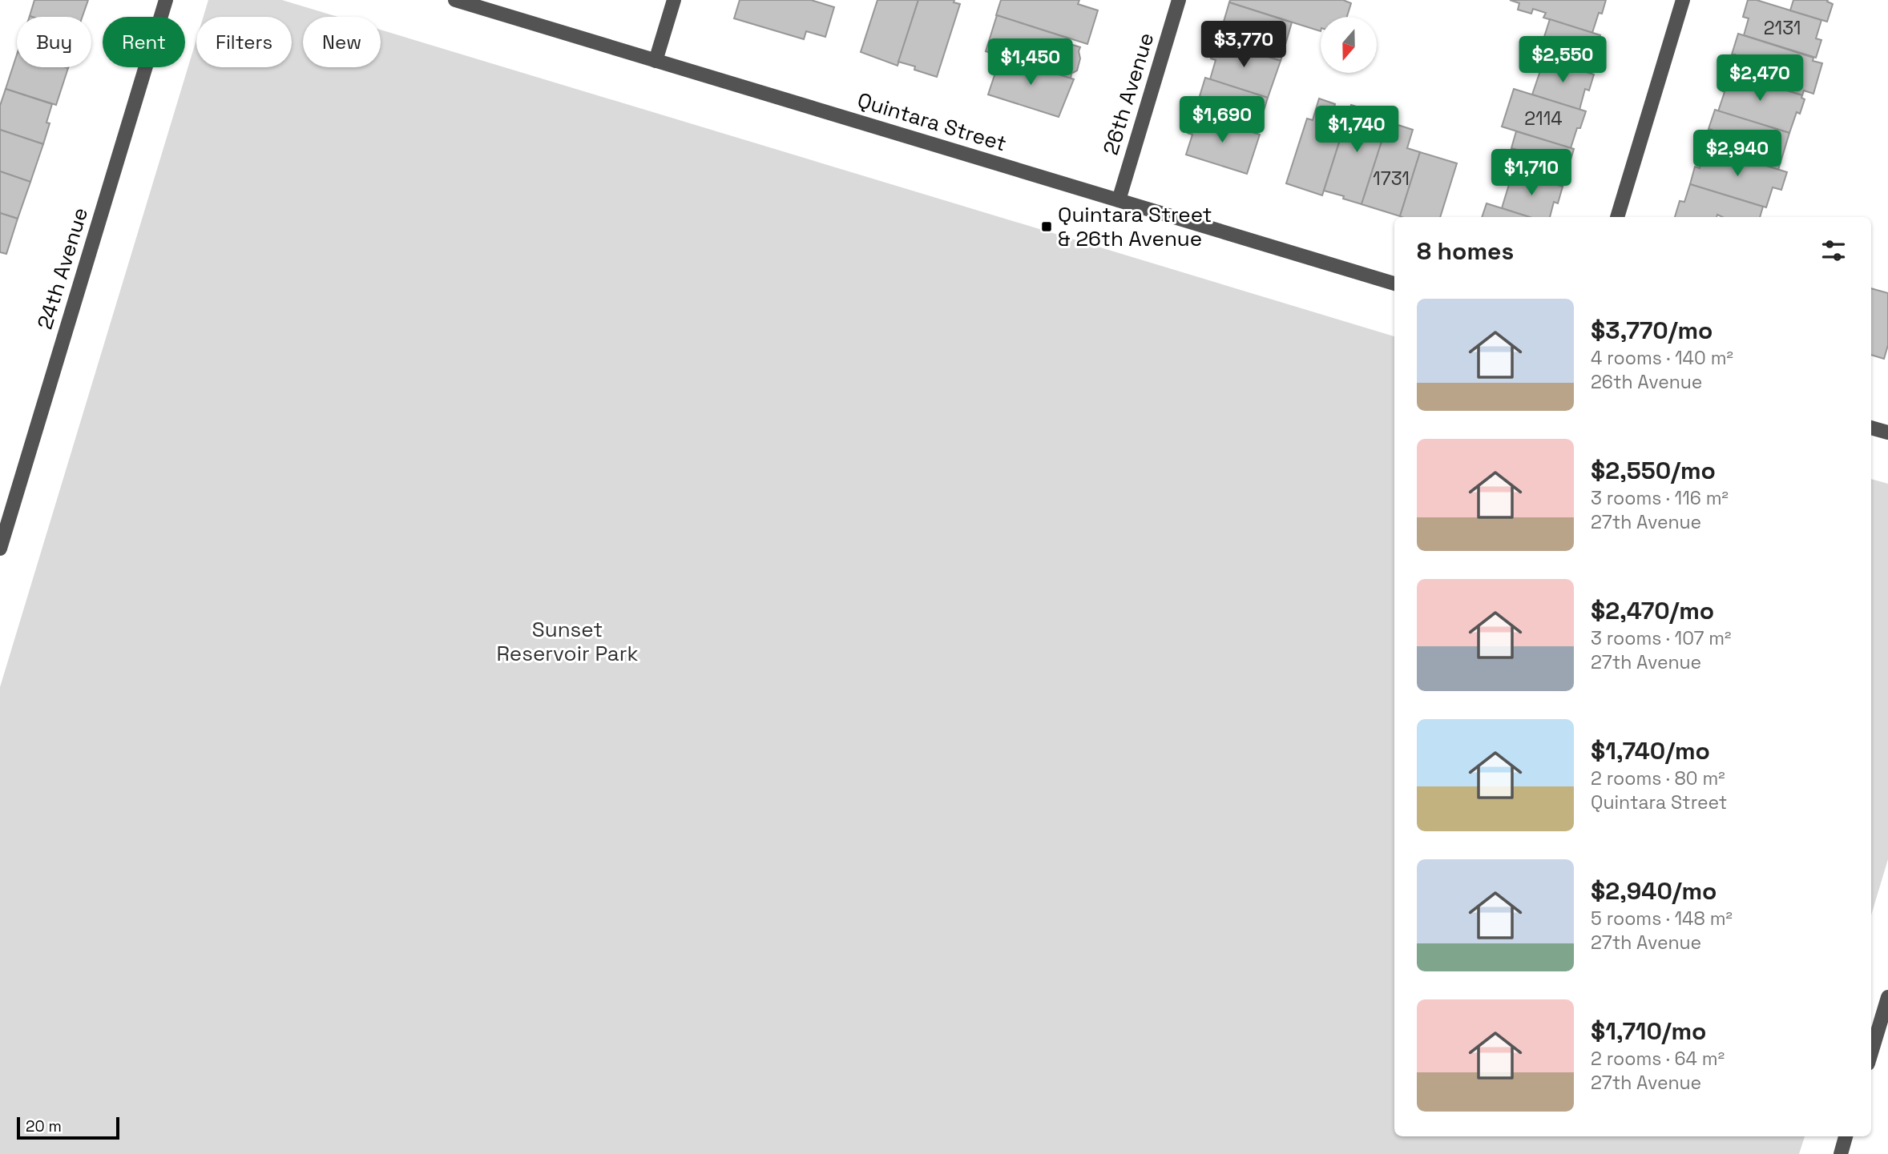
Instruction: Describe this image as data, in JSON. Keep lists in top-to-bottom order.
{
  "streets": {
    "street": ["26th Avenue", "Quintara Street", "24th Avenue"]
  },
  "crossings": [
    ["26th Avenue", "Quintara Street"]
  ],
  "parks": ["Sunset Reservoir Park"],
  "places": {
    "transit": ["Quintara Street & 26th Avenue"]
  },
  "house_numbers": ["2131", "2114", "1731"],
  "scale_bar": "20 m",
  "north": "bottom",
  "page": {
    "chip": [
      "Buy",
      "Rent",
      "Filters",
      "New"
    ],
    "price": [
      "$3,770",
      "$2,550",
      "$1,450",
      "$2,470",
      "$1,690",
      "$1,740",
      "$2,940",
      "$1,710"
    ],
    "heading": "8 homes",
    "list": [
      {
        "name": "$3,770/mo",
        "note": "4 rooms · 140 m² · 26th Avenue"
      },
      {
        "name": "$2,550/mo",
        "note": "3 rooms · 116 m² · 27th Avenue"
      },
      {
        "name": "$2,470/mo",
        "note": "3 rooms · 107 m² · 27th Avenue"
      },
      {
        "name": "$1,740/mo",
        "note": "2 rooms · 80 m² · Quintara Street"
      },
      {
        "name": "$2,940/mo",
        "note": "5 rooms · 148 m² · 27th Avenue"
      },
      {
        "name": "$1,710/mo",
        "note": "2 rooms · 64 m² · 27th Avenue"
      }
    ],
    "scale": "20 m"
  }
}
